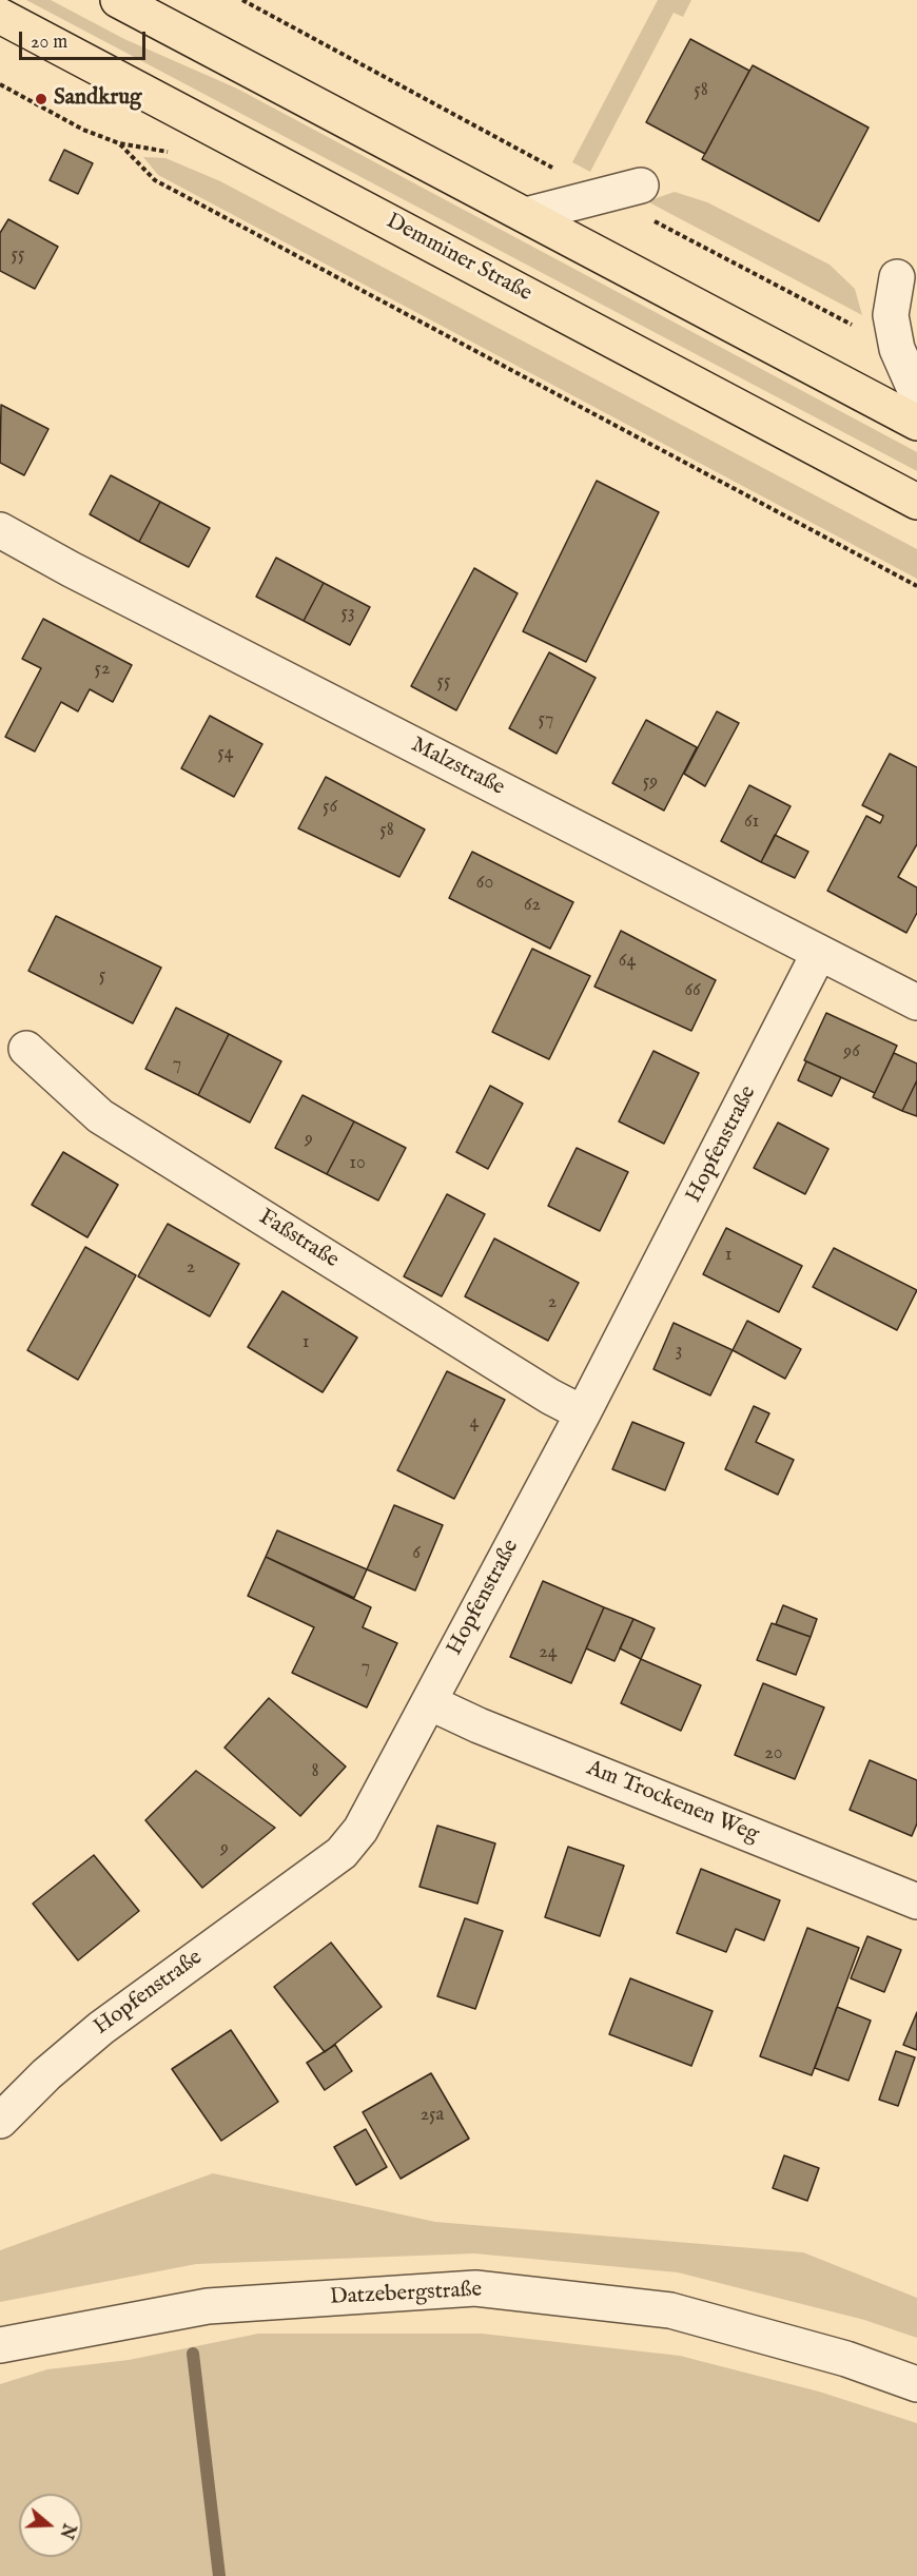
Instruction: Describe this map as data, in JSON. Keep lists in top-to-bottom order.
{
  "streets": {
    "main road": ["Demminer Straße"],
    "street": [
      "Malzstraße",
      "Hopfenstraße",
      "Faßstraße",
      "Am Trockenen Weg",
      "Datzebergstraße"
    ]
  },
  "crossings": [
    ["Malzstraße", "Hopfenstraße"],
    ["Hopfenstraße", "Faßstraße"],
    ["Hopfenstraße", "Am Trockenen Weg"]
  ],
  "places": ["Sandkrug"],
  "house_numbers": [
    "58",
    "55",
    "53",
    "52",
    "55",
    "57",
    "54",
    "59",
    "56",
    "61",
    "58",
    "60",
    "62",
    "64",
    "5",
    "66",
    "96",
    "7",
    "9",
    "10",
    "1",
    "2",
    "2",
    "1",
    "3",
    "4",
    "6",
    "24",
    "7",
    "20",
    "8",
    "9",
    "25a"
  ],
  "scale_bar": "20 m",
  "north": "right"
}
